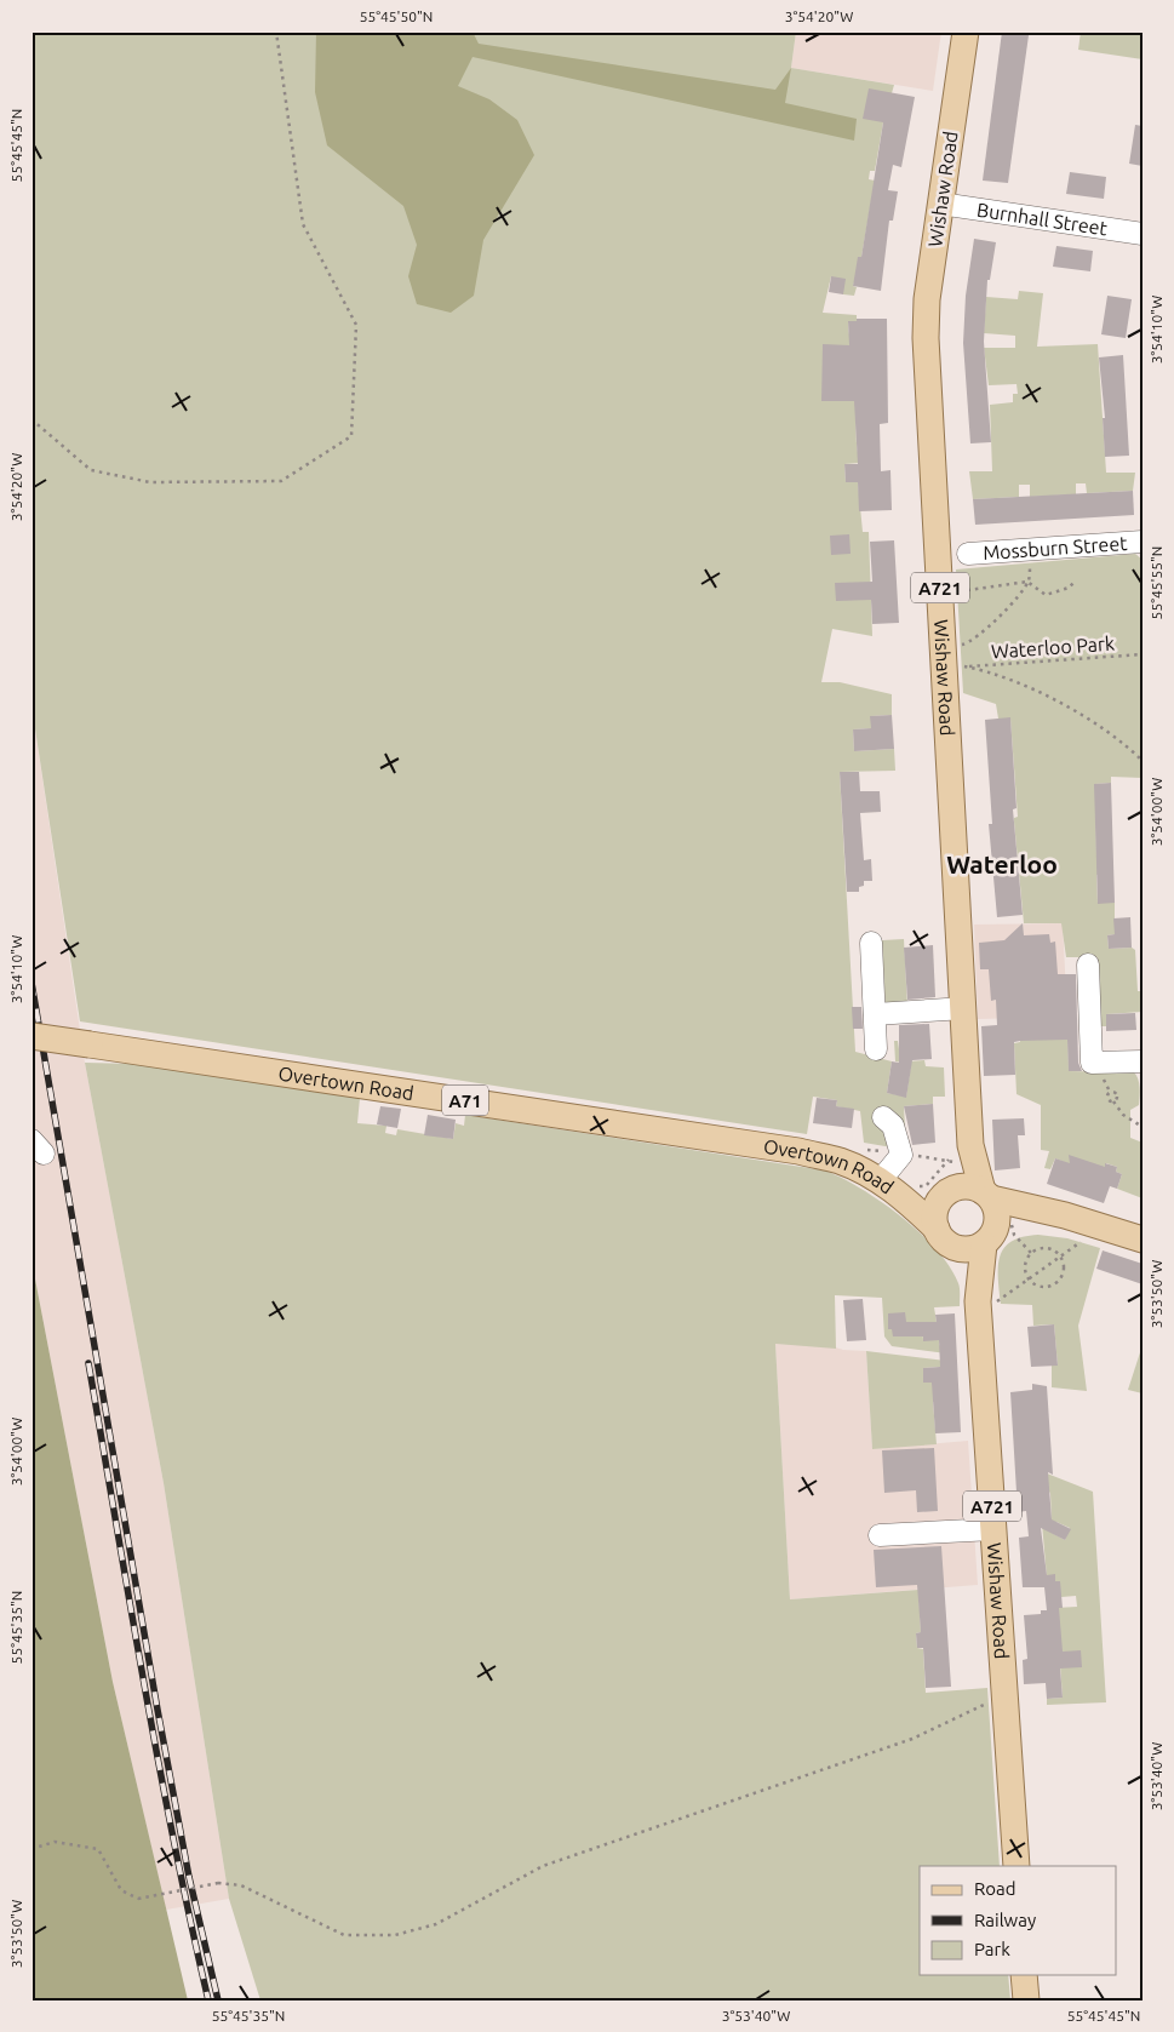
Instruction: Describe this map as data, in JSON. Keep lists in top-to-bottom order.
{
  "streets": {
    "main road": [
      "Wishaw Road",
      "A721",
      "Overtown Road",
      "A71"
    ],
    "street": ["Burnhall Street", "Mossburn Street"],
    "path": ["Waterloo Park"]
  },
  "crossings": [
    ["Wishaw Road", "Burnhall Street"],
    ["Wishaw Road", "Waterloo Park"],
    ["Wishaw Road", "Overtown Road"]
  ],
  "districts": ["Waterloo"],
  "legend": ["Road", "Railway", "Park"],
  "coordinates": [
    "55°45'50\"N",
    "3°54'20\"W",
    "55°45'45\"N",
    "3°54'10\"W",
    "55°45'55\"N",
    "3°54'00\"W",
    "3°53'50\"W",
    "55°45'35\"N",
    "3°53'40\"W"
  ]
}
